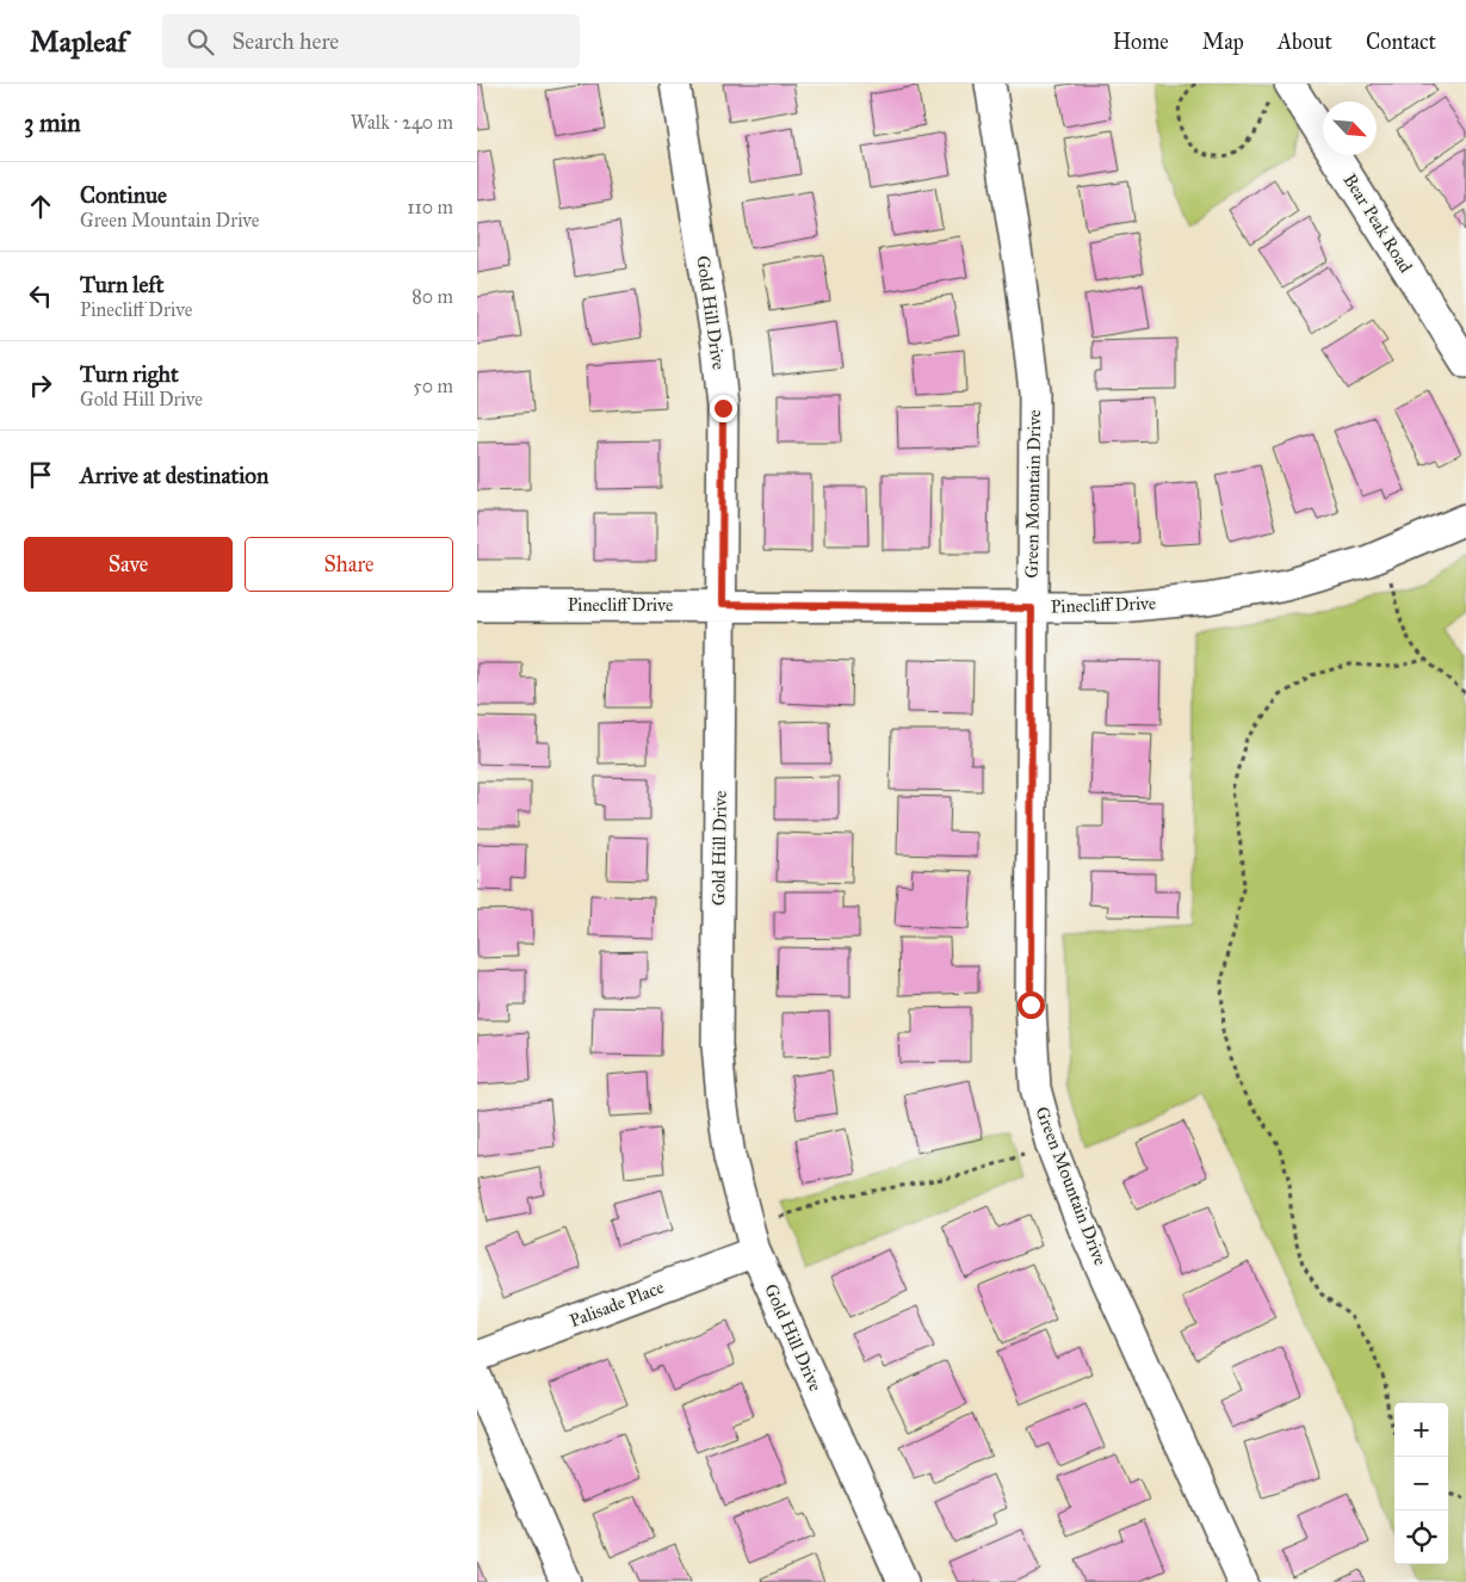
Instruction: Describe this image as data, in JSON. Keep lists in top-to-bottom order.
{
  "streets": {
    "street": [
      "Bear Peak Road",
      "Gold Hill Drive",
      "Green Mountain Drive",
      "Pinecliff Drive",
      "Palisade Place"
    ]
  },
  "crossings": [
    ["Gold Hill Drive", "Pinecliff Drive"],
    ["Gold Hill Drive", "Palisade Place"],
    ["Green Mountain Drive", "Pinecliff Drive"]
  ],
  "north": "bottom right",
  "page": {
    "header": "Mapleaf",
    "search": "Search here",
    "nav": [
      "Home",
      "Map",
      "About",
      "Contact"
    ],
    "heading": ["3 min", "Walk · 240 m"],
    "list": [
      ["Continue", "Green Mountain Drive", "110 m"],
      ["Turn left", "Pinecliff Drive", "80 m"],
      ["Turn right", "Gold Hill Drive", "50 m"],
      "Arrive at destination"
    ],
    "buttons": ["Save", "Share"],
    "map_buttons": ["+", "−"]
  }
}
